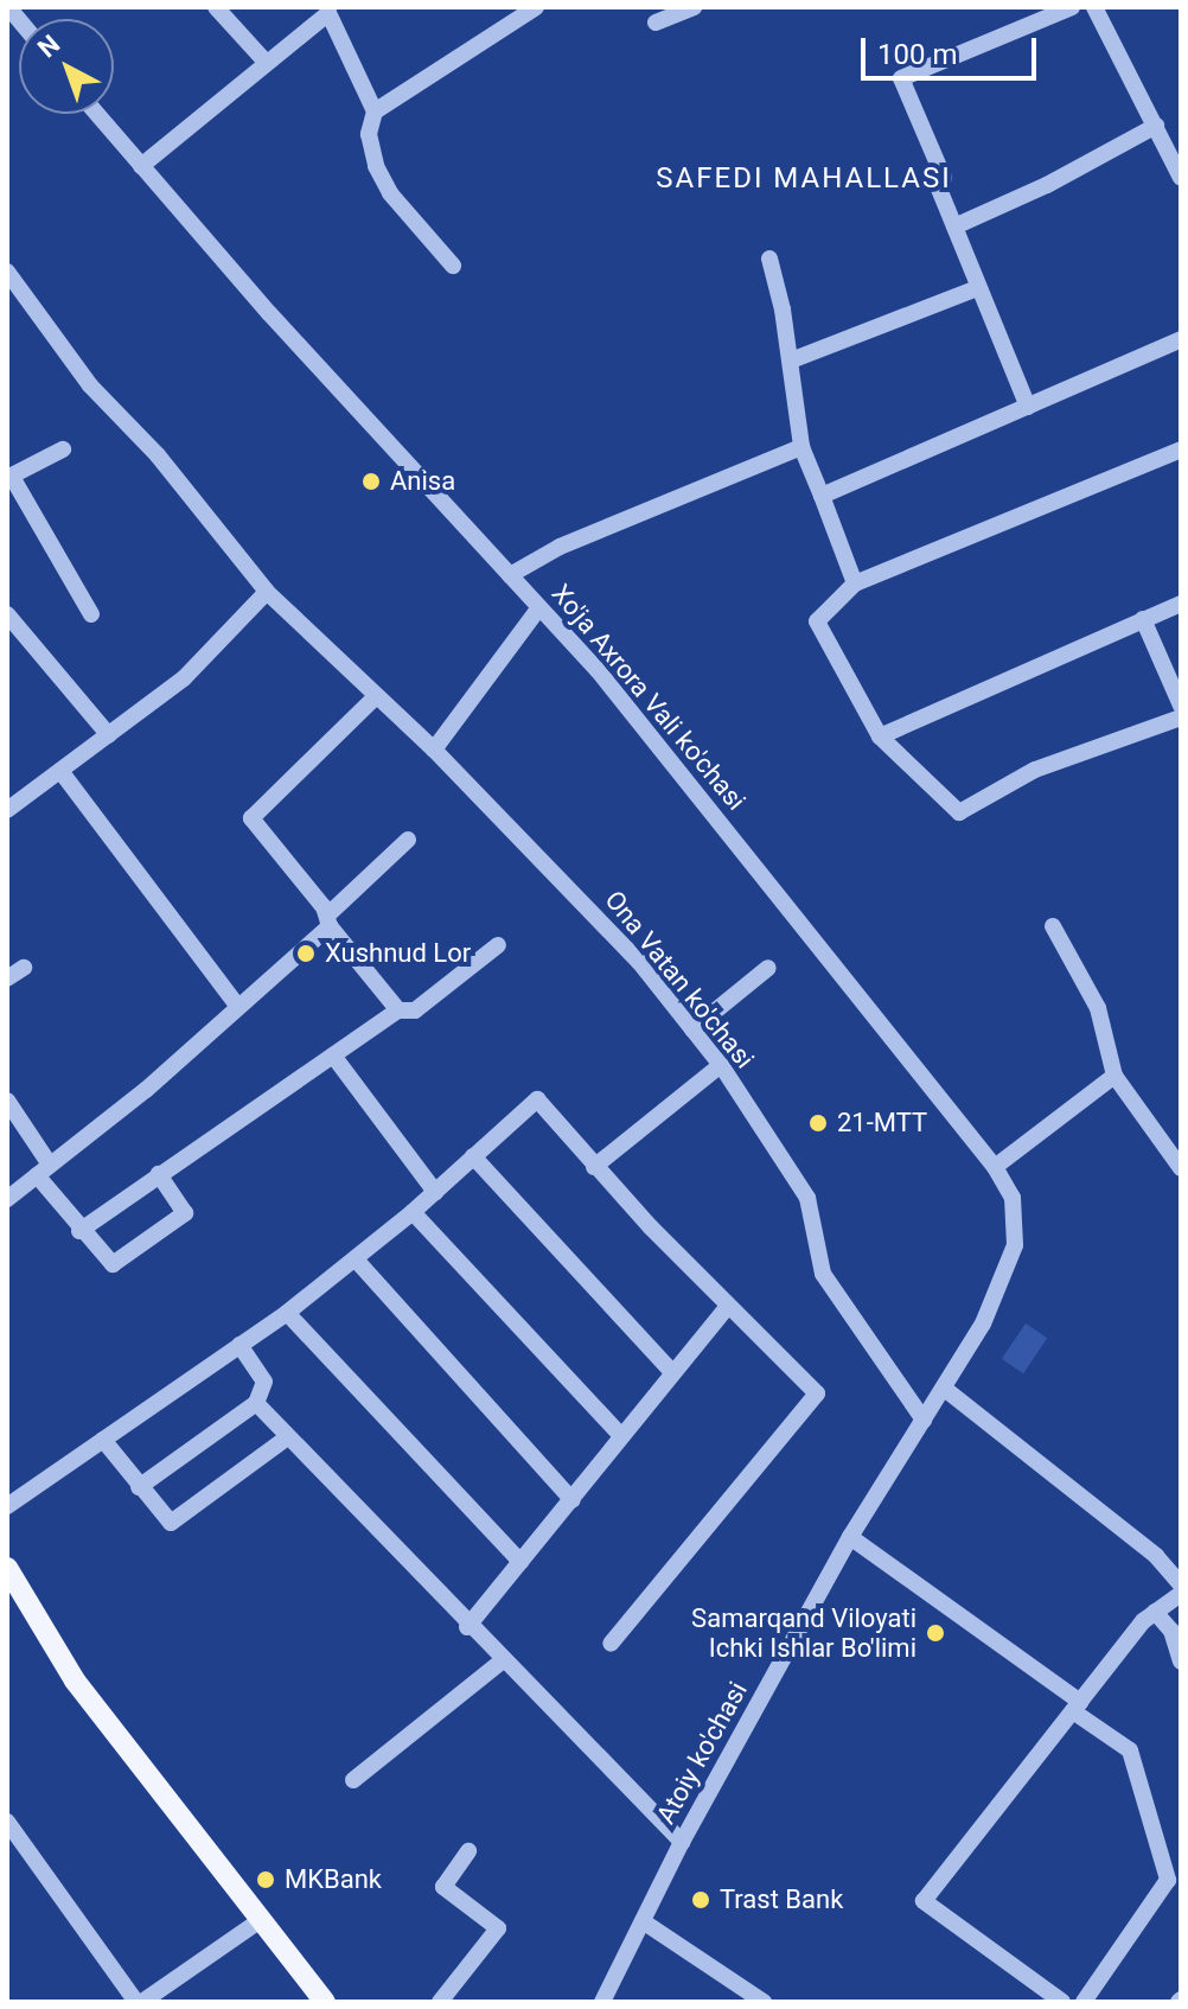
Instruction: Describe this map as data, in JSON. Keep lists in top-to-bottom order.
{
  "streets": {
    "street": ["Xo'ja Axrora Vali ko'chasi", "Ona Vatan ko'chasi", "Atoiy ko'chasi"]
  },
  "crossings": [
    ["Xo'ja Axrora Vali ko'chasi", "Atoiy ko'chasi"],
    ["Ona Vatan ko'chasi", "Atoiy ko'chasi"]
  ],
  "districts": ["SAFEDI MAHALLASI"],
  "places": [
    "Anisa",
    "Xushnud Lor",
    "21-MTT",
    "Samarqand Viloyati Ichki Ishlar Bo'limi",
    "MKBank",
    "Trast Bank"
  ],
  "scale_bar": "100 m",
  "north": "top left"
}
